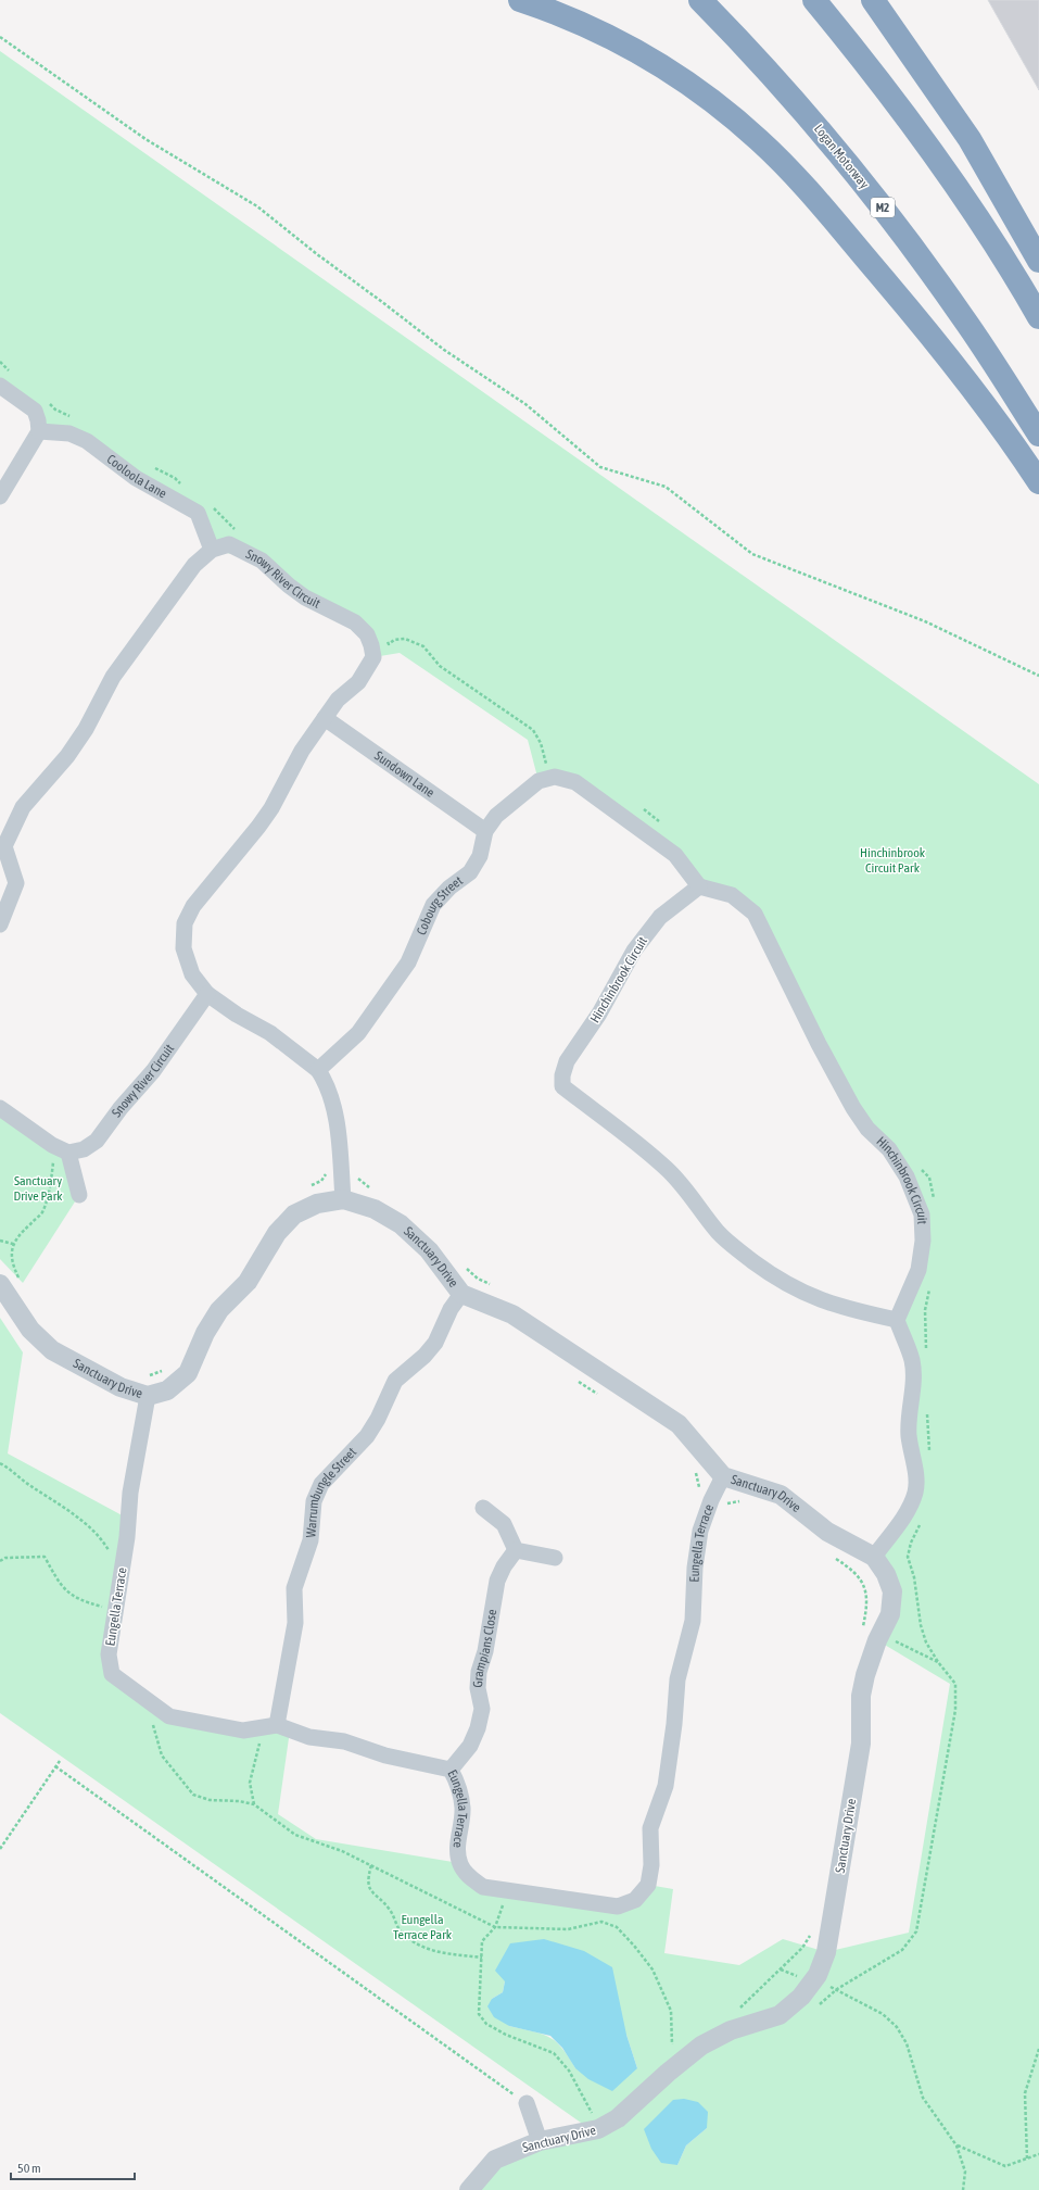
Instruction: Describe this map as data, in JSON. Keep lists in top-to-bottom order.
{
  "streets": {
    "highway": ["Logan Motorway", "M2"],
    "street": [
      "Cooloola Lane",
      "Snowy River Circuit",
      "Sundown Lane",
      "Cobourg Street",
      "Hinchinbrook Circuit",
      "Sanctuary Drive",
      "Warrumbungle Street",
      "Eungella Terrace",
      "Grampians Close"
    ]
  },
  "crossings": [
    ["Cooloola Lane", "Snowy River Circuit"],
    ["Snowy River Circuit", "Sundown Lane"],
    ["Snowy River Circuit", "Cobourg Street"],
    ["Sundown Lane", "Cobourg Street"],
    ["Cobourg Street", "Hinchinbrook Circuit"],
    ["Sanctuary Drive", "Warrumbungle Street"],
    ["Sanctuary Drive", "Eungella Terrace"],
    ["Warrumbungle Street", "Eungella Terrace"],
    ["Eungella Terrace", "Grampians Close"]
  ],
  "parks": ["Hinchinbrook Circuit Park", "Sanctuary Drive Park", "Eungella Terrace Park"],
  "scale_bar": "50 m"
}
